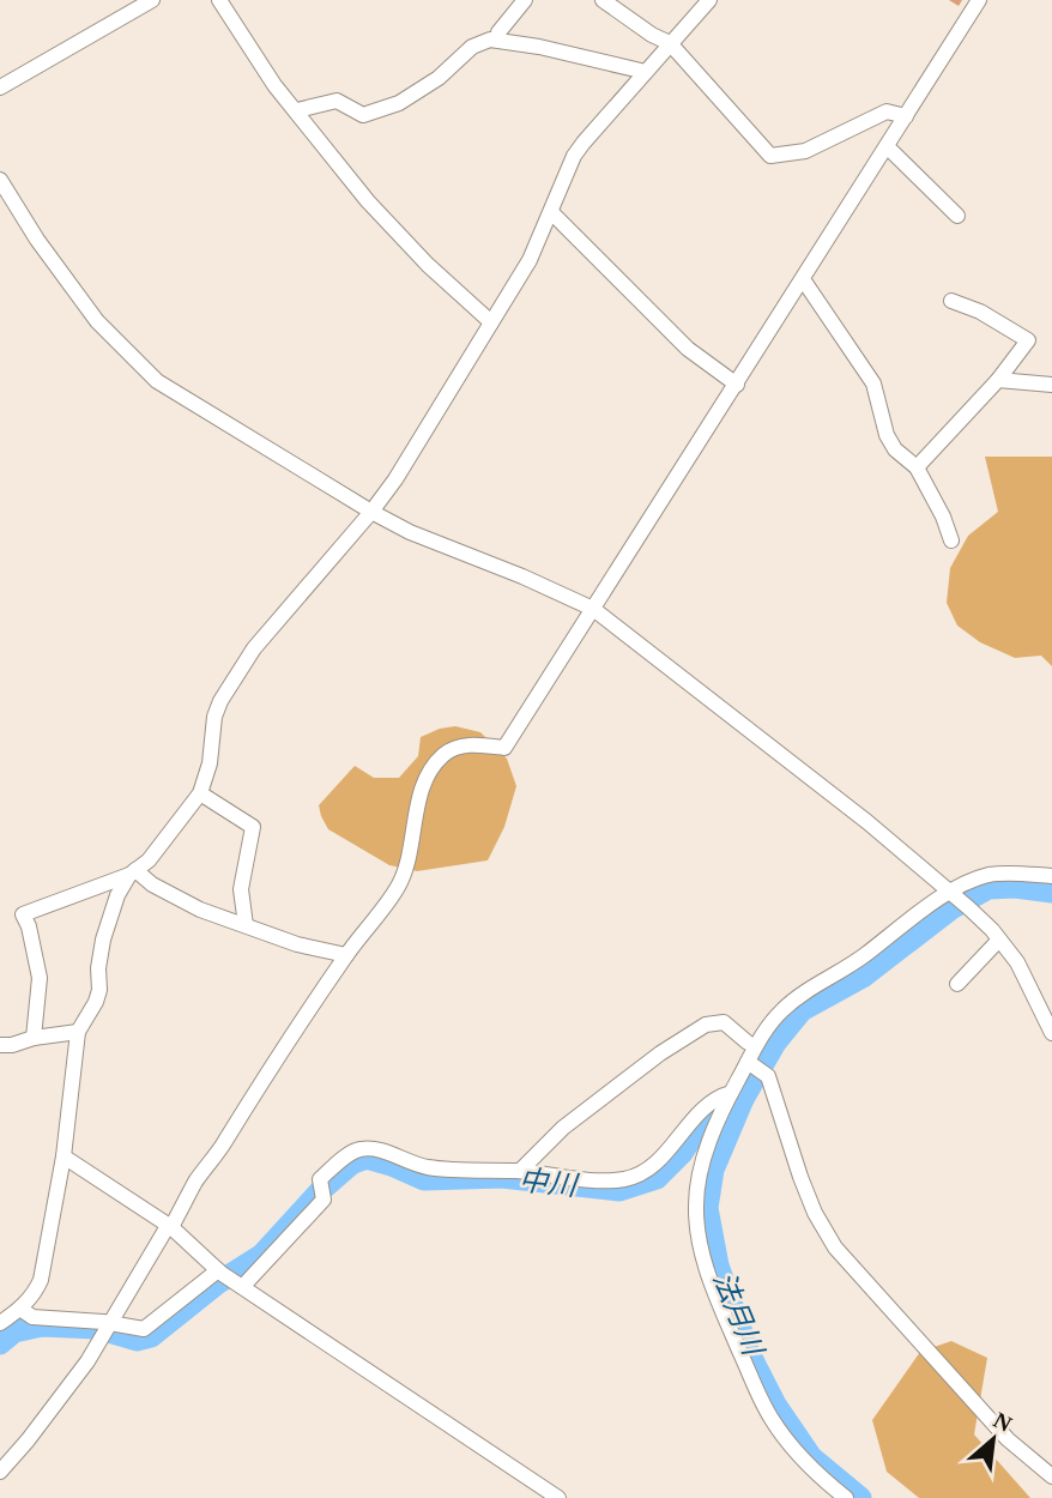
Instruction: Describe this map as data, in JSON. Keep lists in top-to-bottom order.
{
  "water": ["中川", "法月川"],
  "north": "top right"
}
